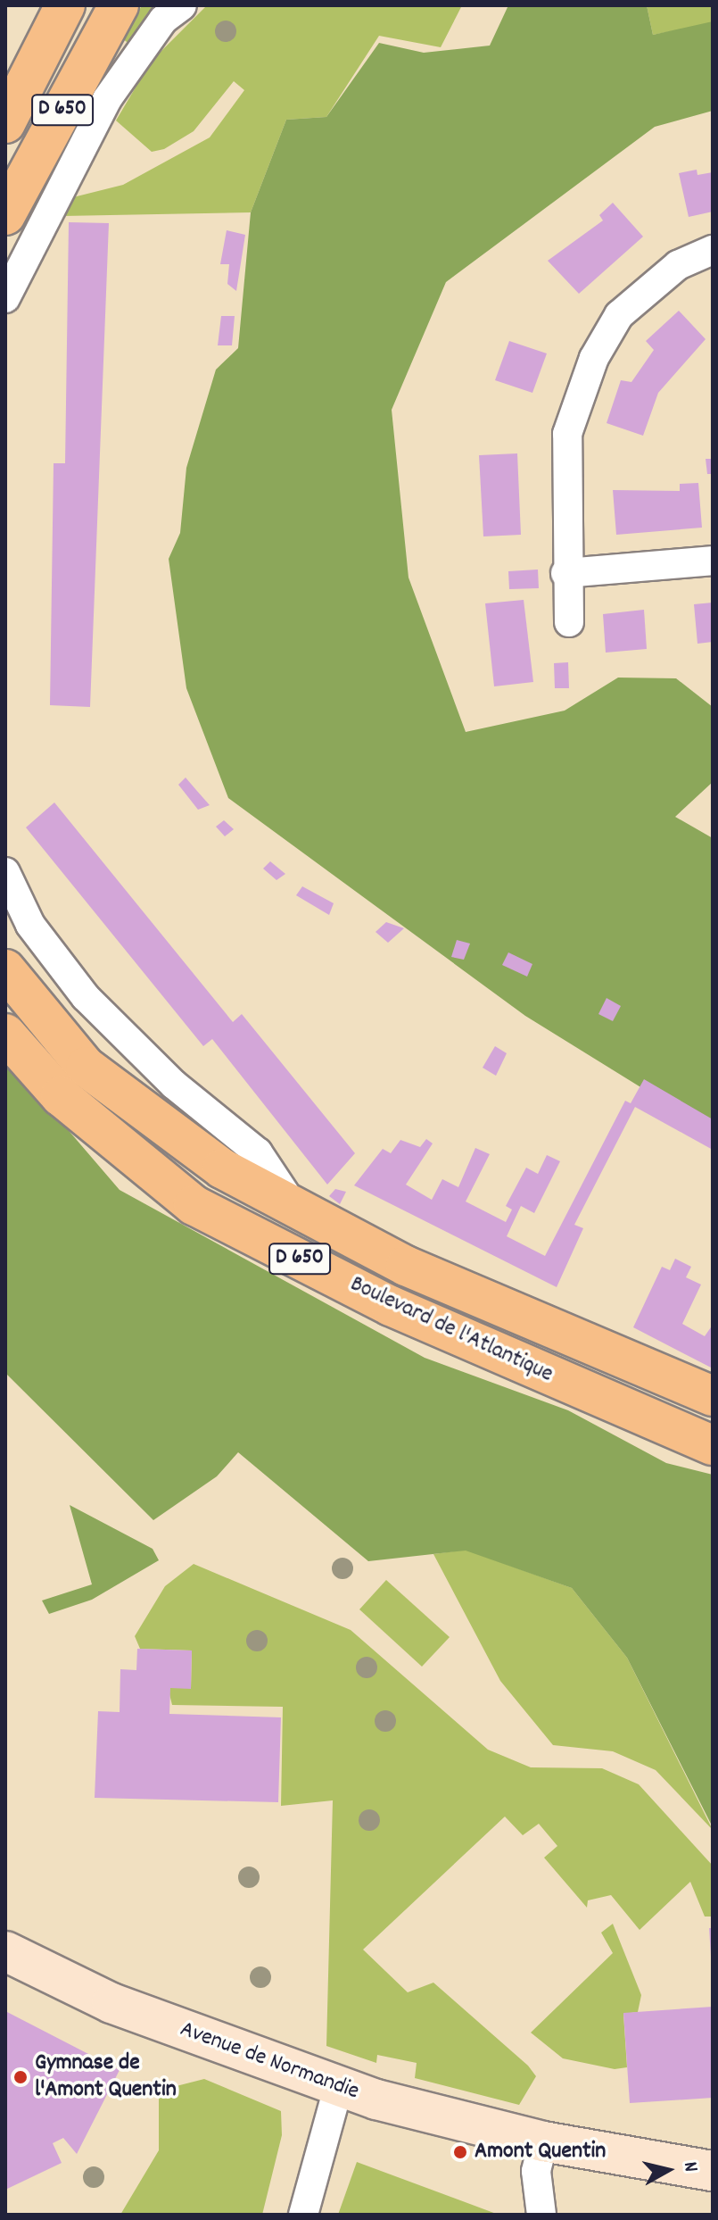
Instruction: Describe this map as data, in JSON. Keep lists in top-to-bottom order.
{
  "streets": {
    "main road": ["D 650", "Boulevard de l'Atlantique", "Avenue de Normandie"]
  },
  "places": ["Gymnase de l'Amont Quentin", "Amont Quentin"],
  "north": "right"
}
